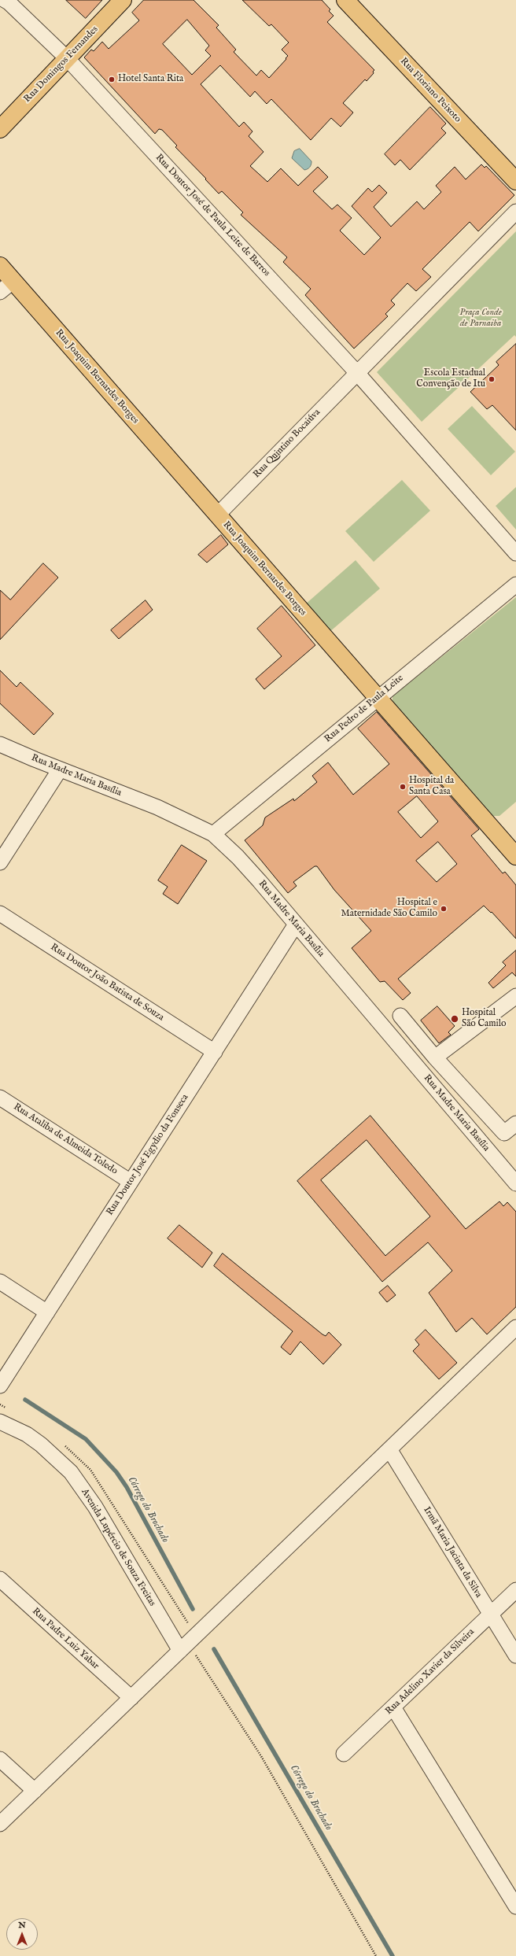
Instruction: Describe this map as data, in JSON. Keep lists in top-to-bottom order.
{
  "streets": {
    "main road": ["Rua Domingos Fernandes", "Rua Floriano Peixoto", "Rua Joaquim Bernardes Borges"],
    "street": [
      "Rua Doutor José de Paula Leite de Barros",
      "Rua Quintino Bocaiúva",
      "Rua Pedro de Paula Leite",
      "Rua Madre Maria Basília",
      "Rua Doutor João Batista de Souza",
      "Rua Ataliba de Almeida Toledo",
      "Rua Doutor José Egydio da Fonseca",
      "Avenida Lupércio de Souza Freitas",
      "Irmã Maria Jacinta da Silva",
      "Rua Padre Luiz Yabar",
      "Rua Adelino Xavier da Silveira"
    ]
  },
  "crossings": [
    ["Rua Domingos Fernandes", "Rua Doutor José de Paula Leite de Barros"],
    ["Rua Doutor José de Paula Leite de Barros", "Rua Quintino Bocaiúva"],
    ["Rua Joaquim Bernardes Borges", "Rua Quintino Bocaiúva"],
    ["Rua Joaquim Bernardes Borges", "Rua Pedro de Paula Leite"],
    ["Rua Pedro de Paula Leite", "Rua Madre Maria Basília"],
    ["Rua Madre Maria Basília", "Rua Doutor José Egydio da Fonseca"],
    ["Rua Doutor João Batista de Souza", "Rua Doutor José Egydio da Fonseca"],
    ["Rua Ataliba de Almeida Toledo", "Rua Doutor José Egydio da Fonseca"],
    ["Irmã Maria Jacinta da Silva", "Rua Adelino Xavier da Silveira"]
  ],
  "water": ["Córrego do Brochado"],
  "parks": ["Praça Conde de Parnaiba"],
  "places": [
    "Hotel Santa Rita",
    "Escola Estadual Convenção de Itu",
    "Hospital da Santa Casa",
    "Hospital e Maternidade São Camilo",
    "Hospital São Camilo"
  ],
  "north": "top"
}
